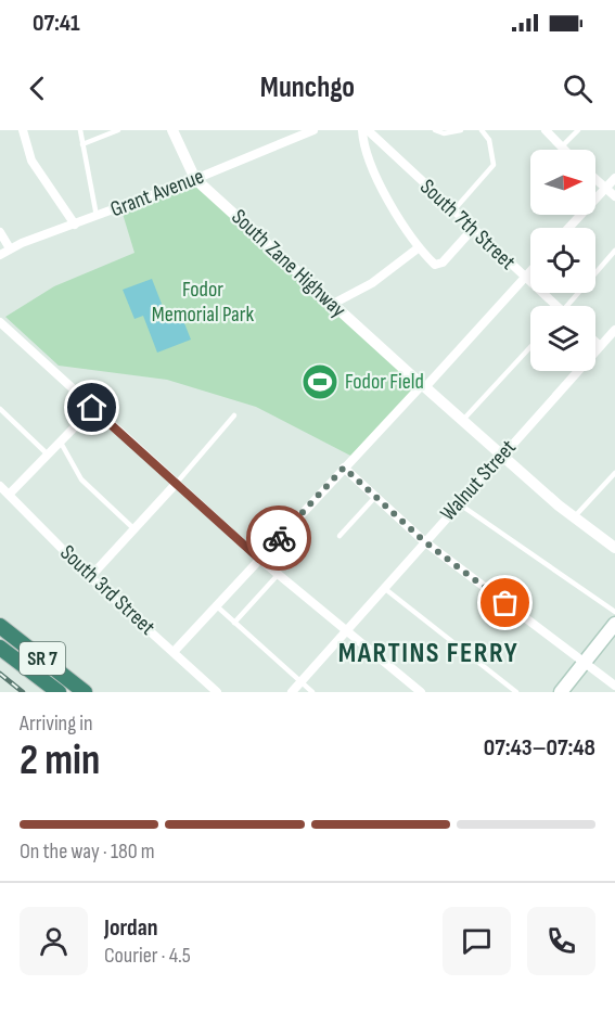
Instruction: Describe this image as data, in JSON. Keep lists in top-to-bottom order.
{
  "streets": {
    "highway": ["SR 7"],
    "street": [
      "Grant Avenue",
      "South 7th Street",
      "South Zane Highway",
      "Walnut Street",
      "South 3rd Street"
    ]
  },
  "crossings": [
    ["Grant Avenue", "South Zane Highway"],
    ["South Zane Highway", "Walnut Street"]
  ],
  "districts": ["MARTINS FERRY"],
  "parks": ["Fodor Memorial Park"],
  "places": {
    "sports": ["Fodor Field"]
  },
  "north": "right",
  "page": {
    "status": "07:41",
    "header": "Munchgo",
    "heading": ["2 min", "Arriving in", "07:43–07:48"],
    "panel": ["Jordan", "Courier · 4.5"],
    "bar": "On the way · 180 m"
  }
}
